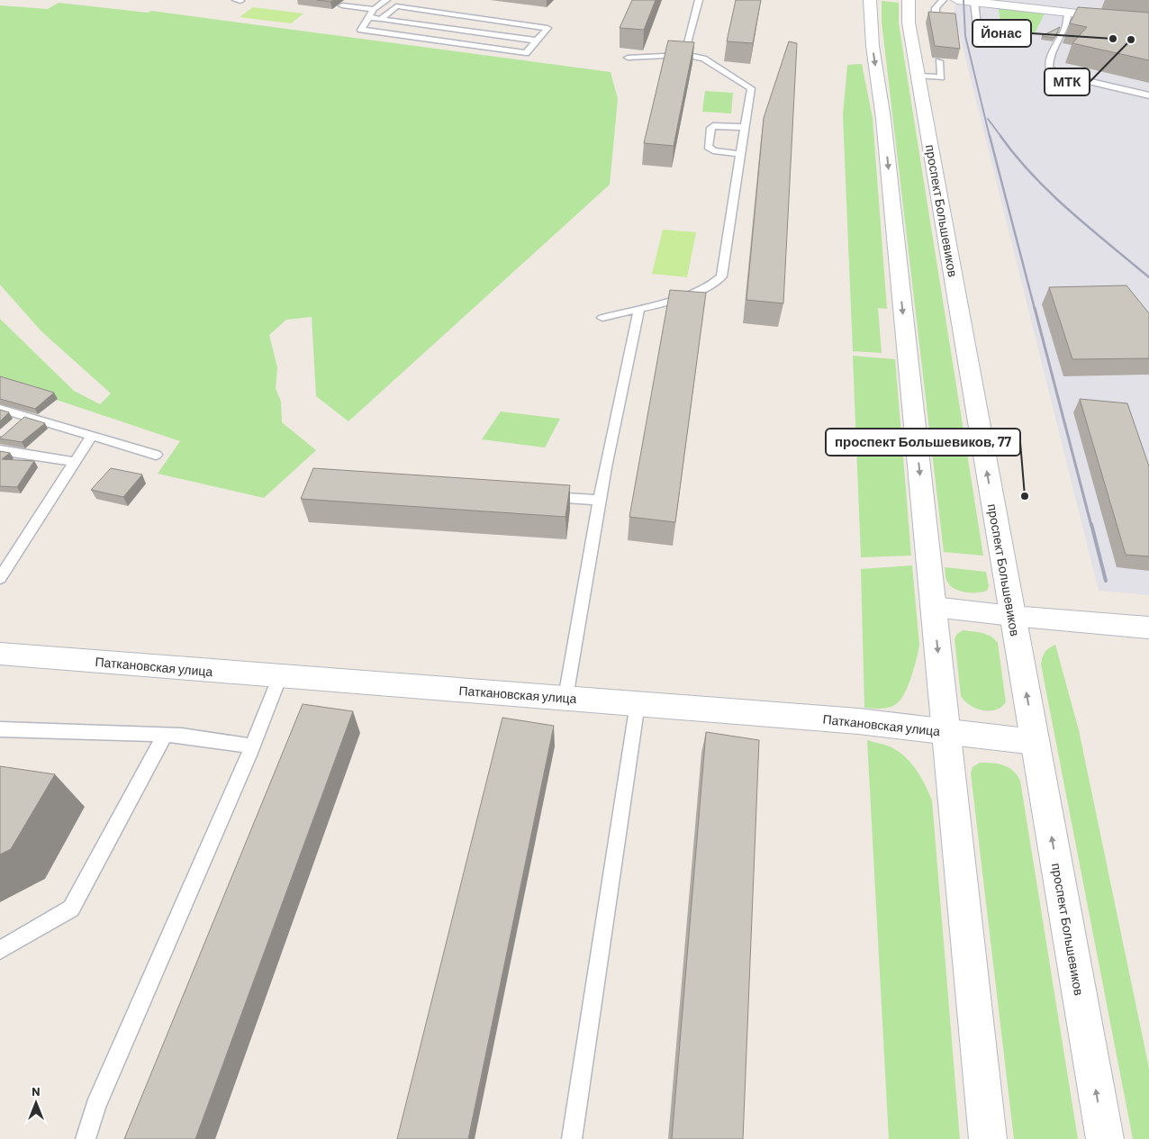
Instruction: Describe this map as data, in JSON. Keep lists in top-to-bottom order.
{
  "streets": {
    "main road": ["проспект Большевиков", "Паткановская улица"]
  },
  "crossings": [
    ["проспект Большевиков", "Паткановская улица"]
  ],
  "places": ["Йонас", "МТК", "проспект Большевиков, 77"],
  "north": "top"
}
